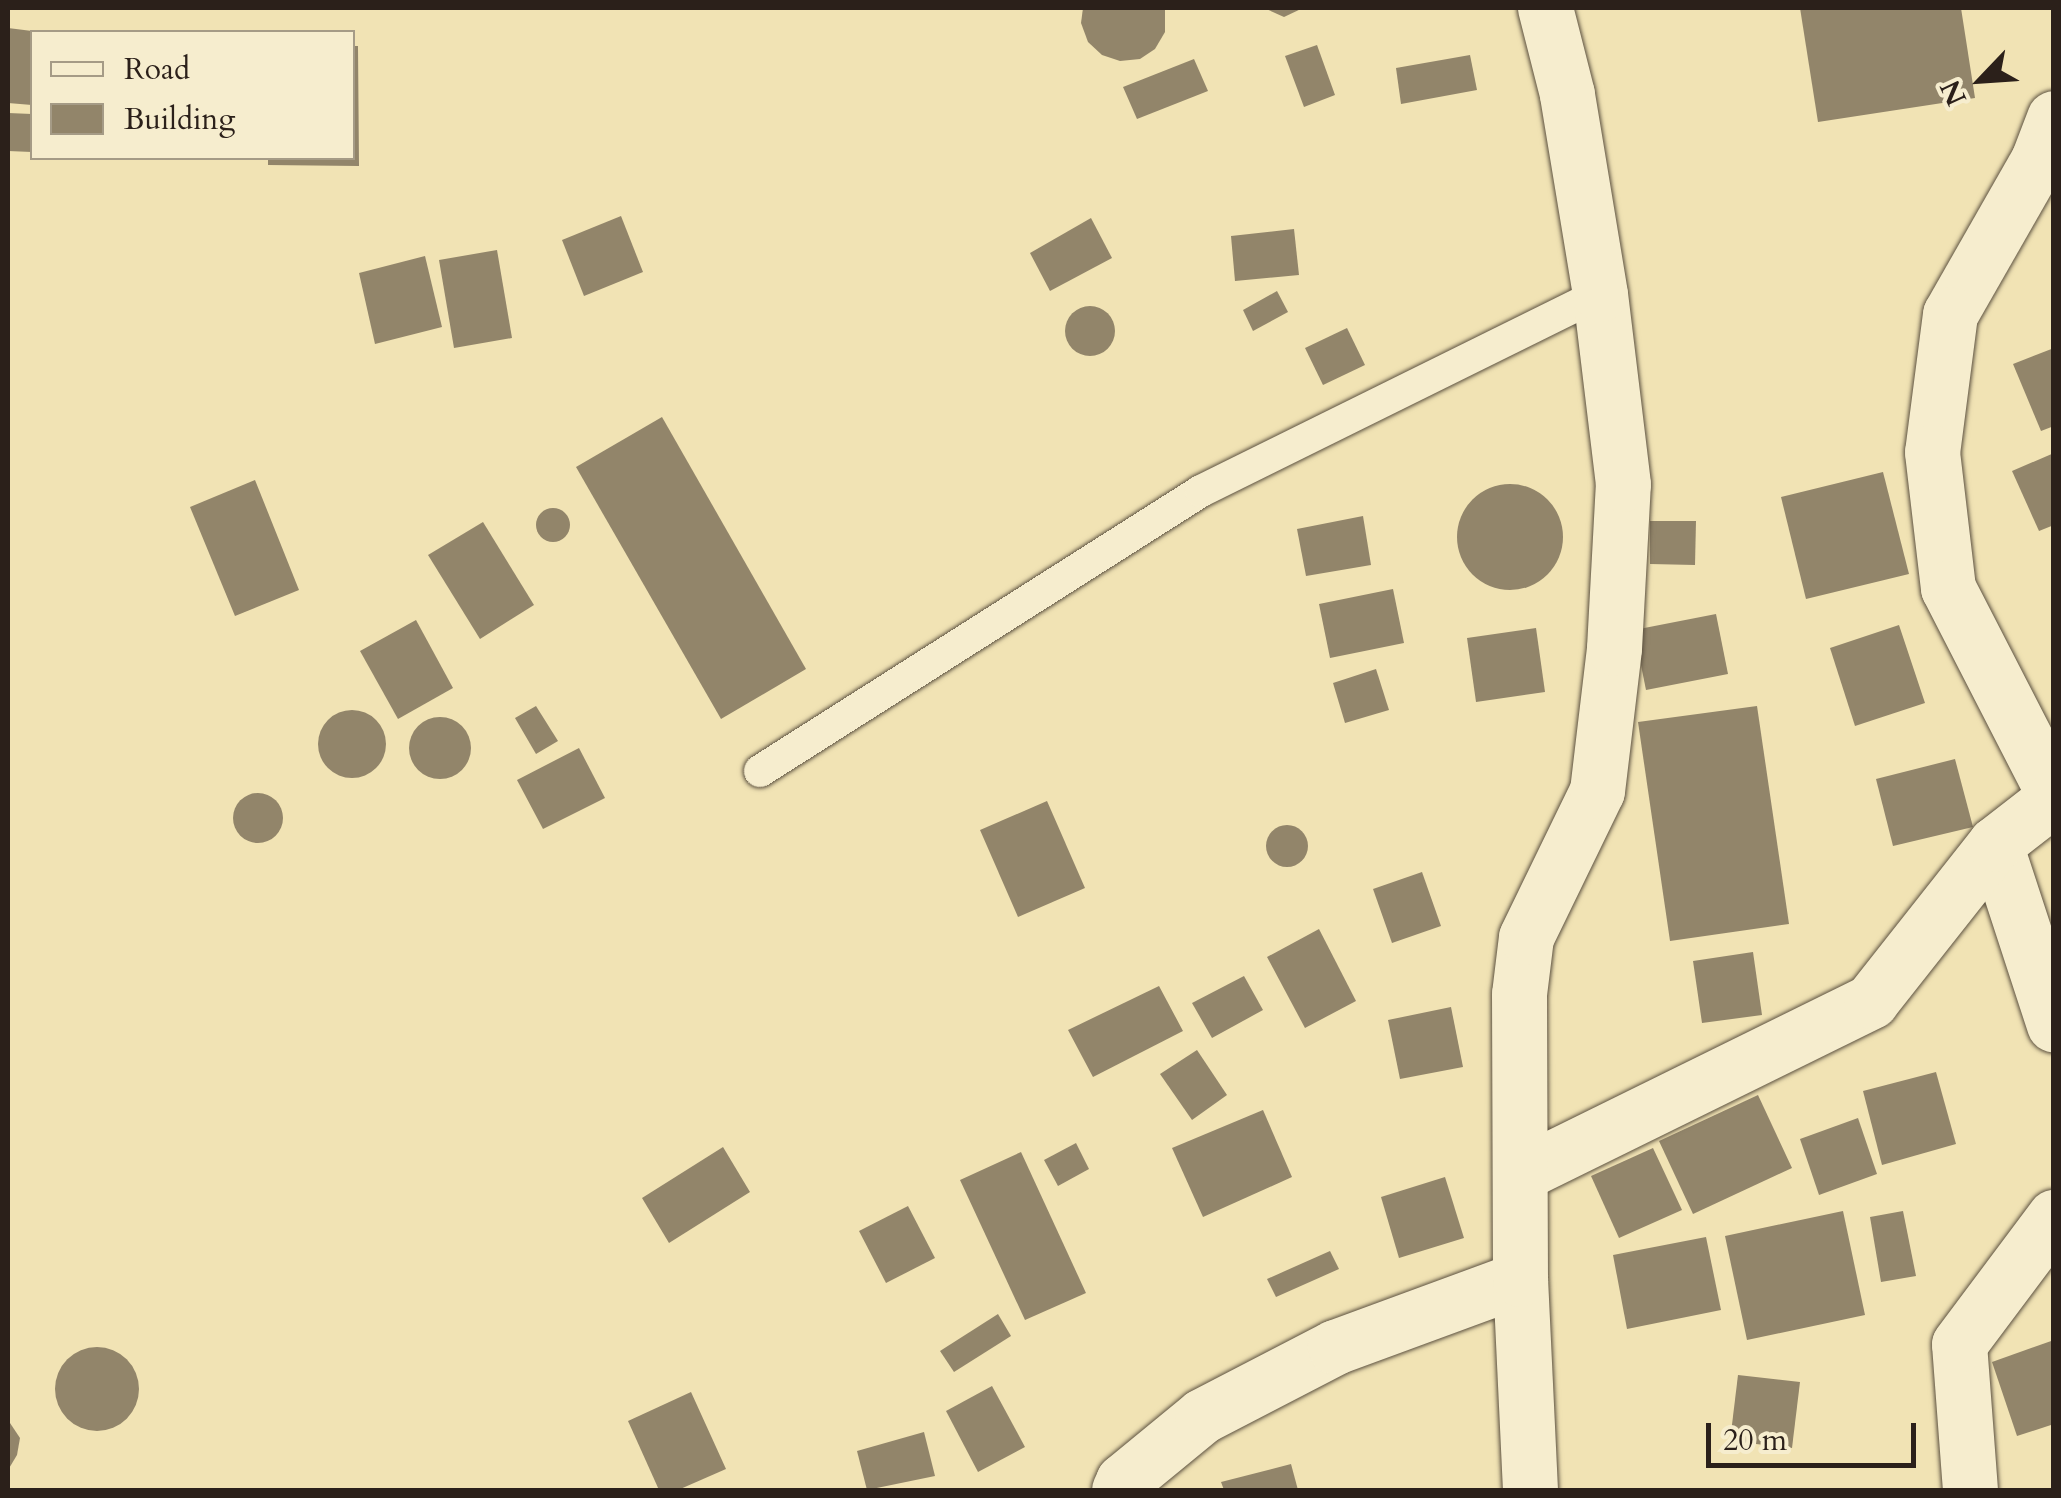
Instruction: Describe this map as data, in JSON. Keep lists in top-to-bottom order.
{
  "legend": ["Road", "Building"],
  "scale_bar": "20 m",
  "north": "bottom left"
}
